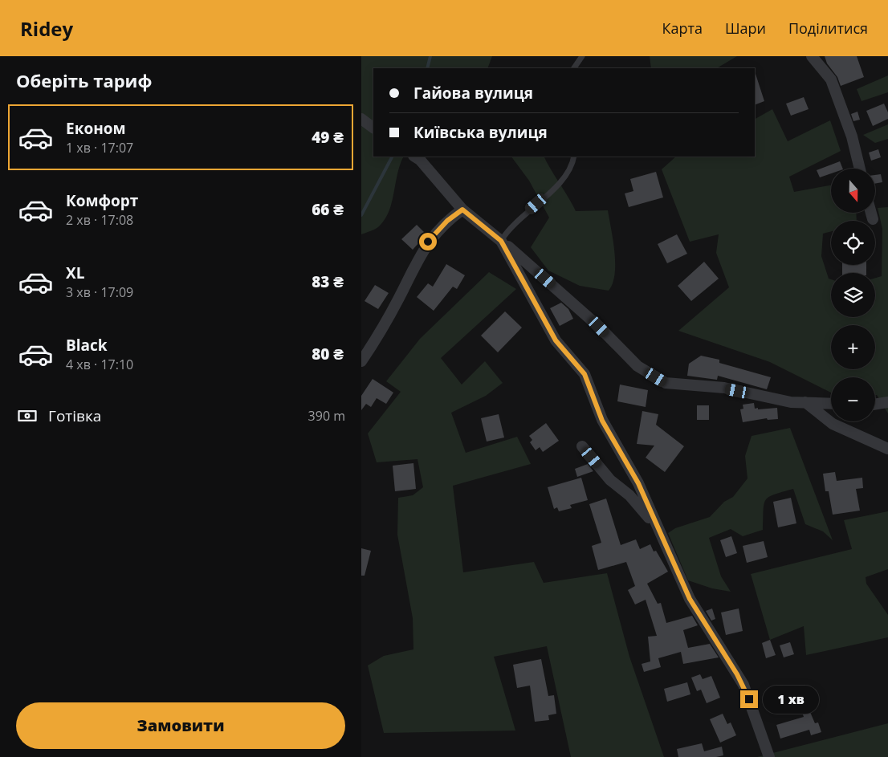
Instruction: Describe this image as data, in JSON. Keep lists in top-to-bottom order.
{
  "north": "bottom",
  "page": {
    "header": "Ridey",
    "nav": ["Карта", "Шари", "Поділитися"],
    "heading": "Оберіть тариф",
    "banner": ["Гайова вулиця", "Київська вулиця"],
    "list": [
      {
        "name": "Економ",
        "note": "1 хв · 17:07",
        "value": "49 ₴"
      },
      {
        "name": "Комфорт",
        "note": "2 хв · 17:08",
        "value": "66 ₴"
      },
      {
        "name": "XL",
        "note": "3 хв · 17:09",
        "value": "83 ₴"
      },
      {
        "name": "Black",
        "note": "4 хв · 17:10",
        "value": "80 ₴"
      }
    ],
    "map_buttons": ["+", "−"],
    "pay": ["Готівка", "390 m"],
    "bubble": "1 хв",
    "buttons": "Замовити"
  }
}
